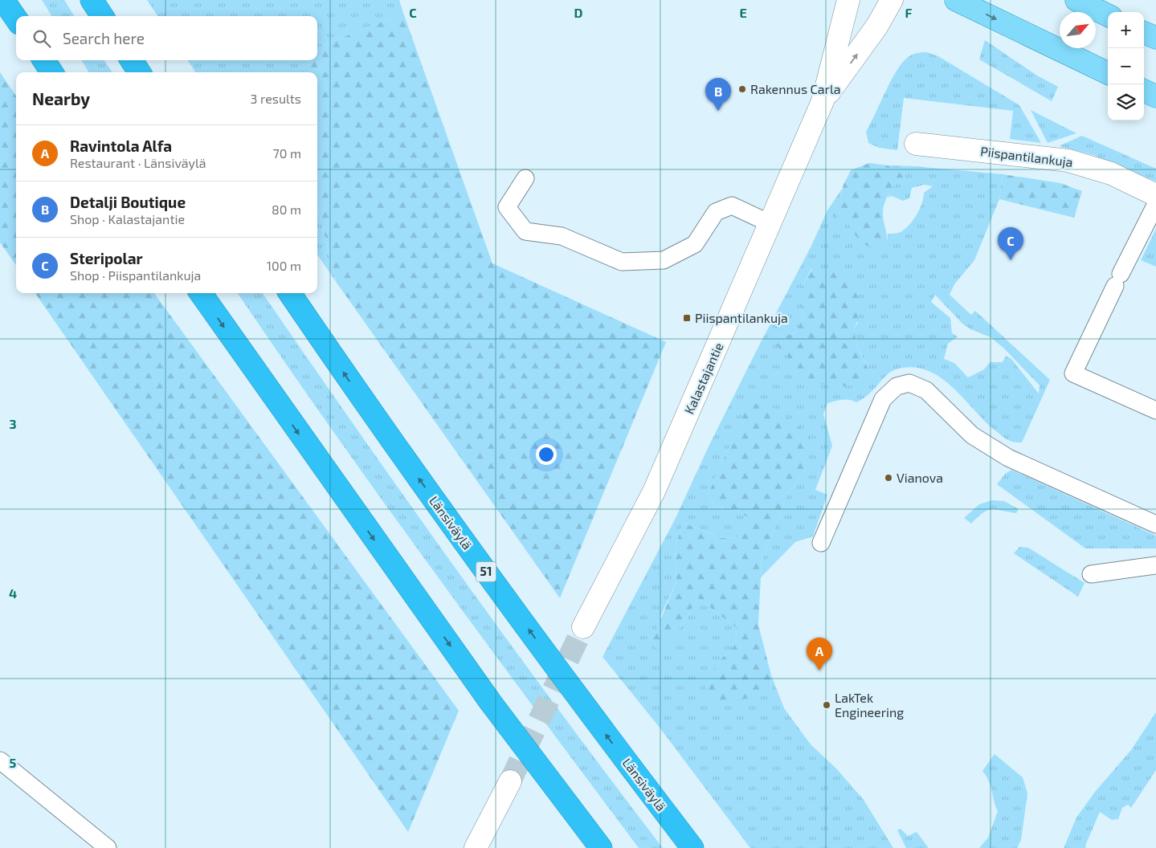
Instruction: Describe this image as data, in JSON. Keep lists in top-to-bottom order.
{
  "streets": {
    "highway": ["Länsiväylä", "51"],
    "main road": ["Piispantilankuja", "Kalastajantie"]
  },
  "places": {
    "other": ["Rakennus Carla", "Vianova", "LakTek Engineering"],
    "transit": ["Piispantilankuja"]
  },
  "north": "top right",
  "page": {
    "map_buttons": ["+", "−"],
    "search": "Search here",
    "heading": ["Nearby", "3 results"],
    "pins": ["B", "C", "A"],
    "list": [
      {
        "mark": "A",
        "name": "Ravintola Alfa",
        "note": "Restaurant · Länsiväylä",
        "value": "70 m"
      },
      {
        "mark": "B",
        "name": "Detalji Boutique",
        "note": "Shop · Kalastajantie",
        "value": "80 m"
      },
      {
        "mark": "C",
        "name": "Steripolar",
        "note": "Shop · Piispantilankuja",
        "value": "100 m"
      }
    ]
  },
  "grid": {
    "columns": [
      "C",
      "D",
      "E",
      "F"
    ],
    "rows": ["3", "4", "5"]
  }
}
